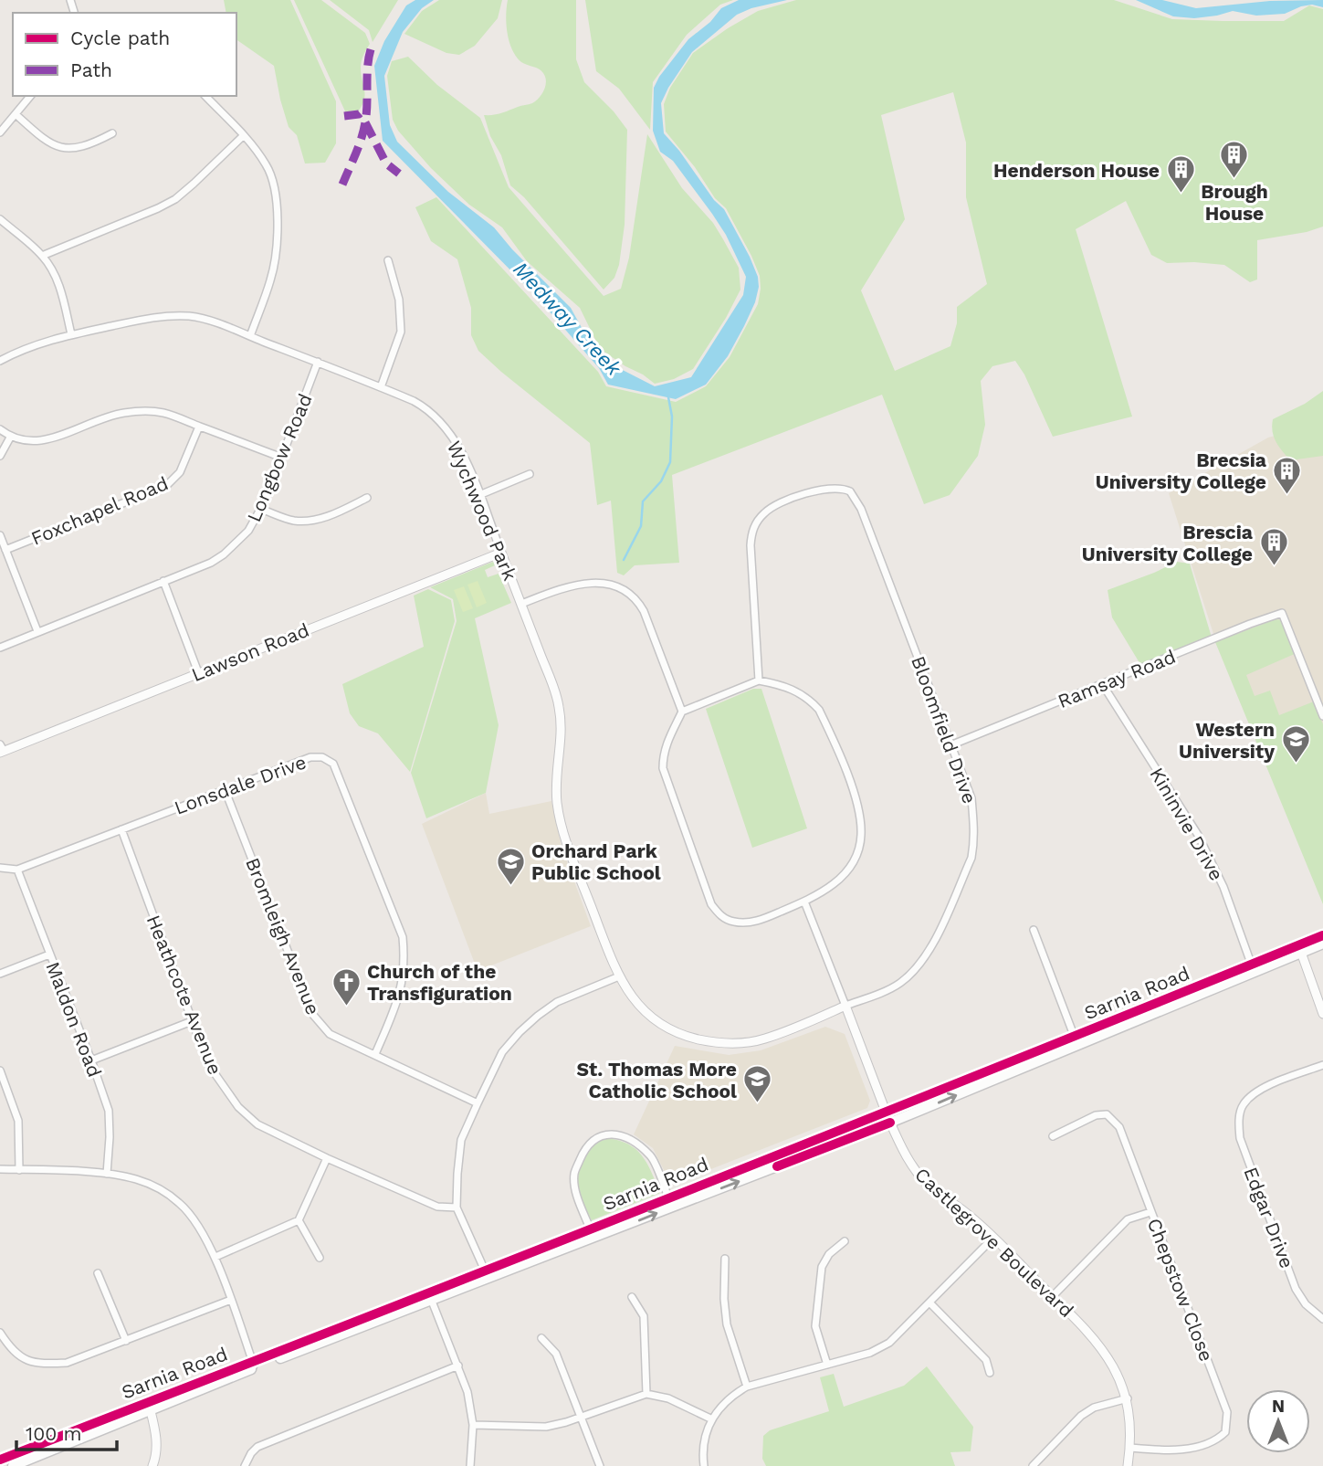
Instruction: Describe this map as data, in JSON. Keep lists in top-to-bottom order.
{
  "streets": {
    "main road": ["Sarnia Road"],
    "street": [
      "Longbow Road",
      "Foxchapel Road",
      "Wychwood Park",
      "Lawson Road",
      "Ramsay Road",
      "Bloomfield Drive",
      "Lonsdale Drive",
      "Kininvie Drive",
      "Bromleigh Avenue",
      "Heathcote Avenue",
      "Maldon Road",
      "Edgar Drive",
      "Castlegrove Boulevard",
      "Chepstow Close"
    ]
  },
  "crossings": [
    ["Longbow Road", "Wychwood Park"],
    ["Wychwood Park", "Lawson Road"],
    ["Wychwood Park", "Bloomfield Drive"],
    ["Ramsay Road", "Bloomfield Drive"],
    ["Ramsay Road", "Kininvie Drive"],
    ["Lonsdale Drive", "Bromleigh Avenue"],
    ["Lonsdale Drive", "Heathcote Avenue"],
    ["Lonsdale Drive", "Maldon Road"],
    ["Kininvie Drive", "Sarnia Road"],
    ["Sarnia Road", "Castlegrove Boulevard"],
    ["Castlegrove Boulevard", "Chepstow Close"]
  ],
  "water": ["Medway Creek"],
  "places": {
    "building": [
      "Brough House",
      "Henderson House",
      "Brecsia University College",
      "Brescia University College"
    ],
    "school or university": ["Western University", "Orchard Park Public School", "St. Thomas More Catholic School"],
    "church": ["Church of the Transfiguration"]
  },
  "legend": ["Cycle path", "Path"],
  "scale_bar": "100 m",
  "north": "top"
}
